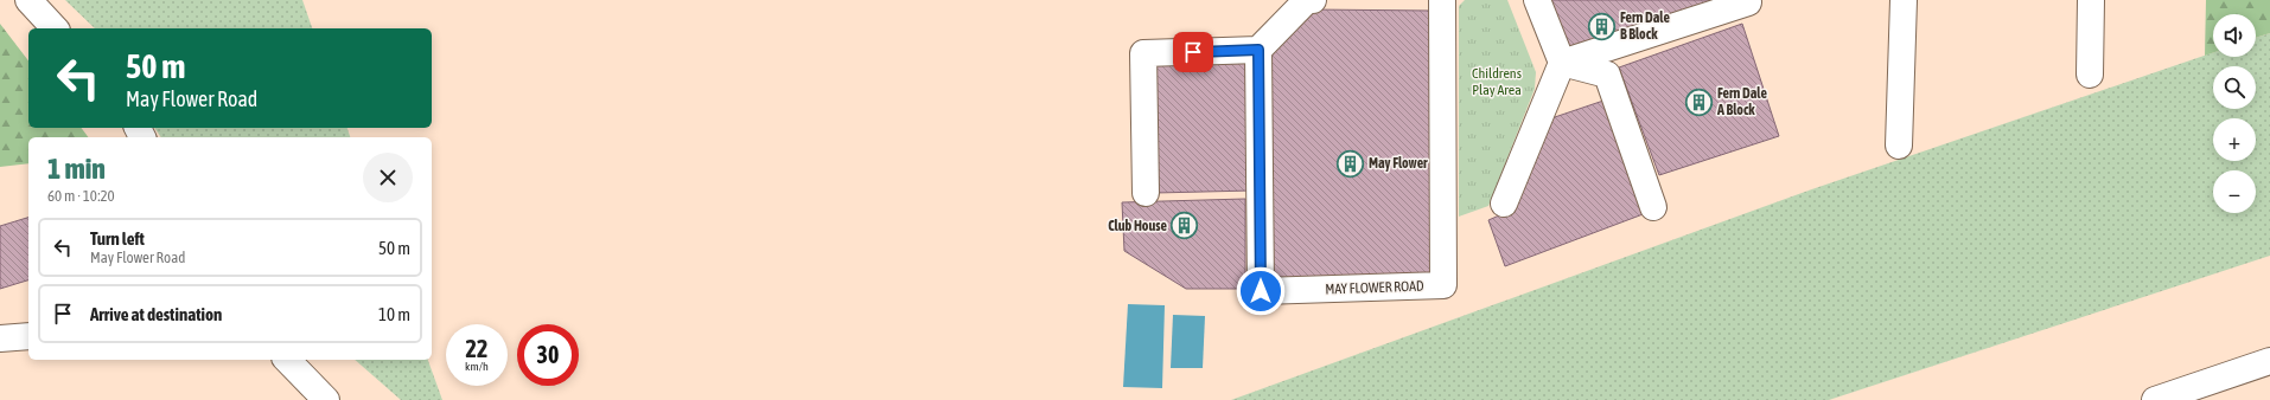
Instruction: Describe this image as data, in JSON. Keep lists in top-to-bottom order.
{
  "streets": {
    "street": ["MAY FLOWER ROAD"]
  },
  "parks": ["Childrens Play Area"],
  "places": {
    "building": [
      "Fern Dale B Block",
      "Fern Dale A Block",
      "May Flower",
      "Club House"
    ]
  },
  "page": {
    "map_buttons": ["+", "−"],
    "turn": ["50 m", "May Flower Road"],
    "heading": ["1 min", "60 m · 10:20"],
    "list": [
      {
        "name": "Turn left",
        "note": "May Flower Road",
        "value": "50 m"
      },
      {
        "name": "Arrive at destination",
        "value": "10 m"
      }
    ],
    "speed": "22 km/h",
    "limit": "30"
  }
}
